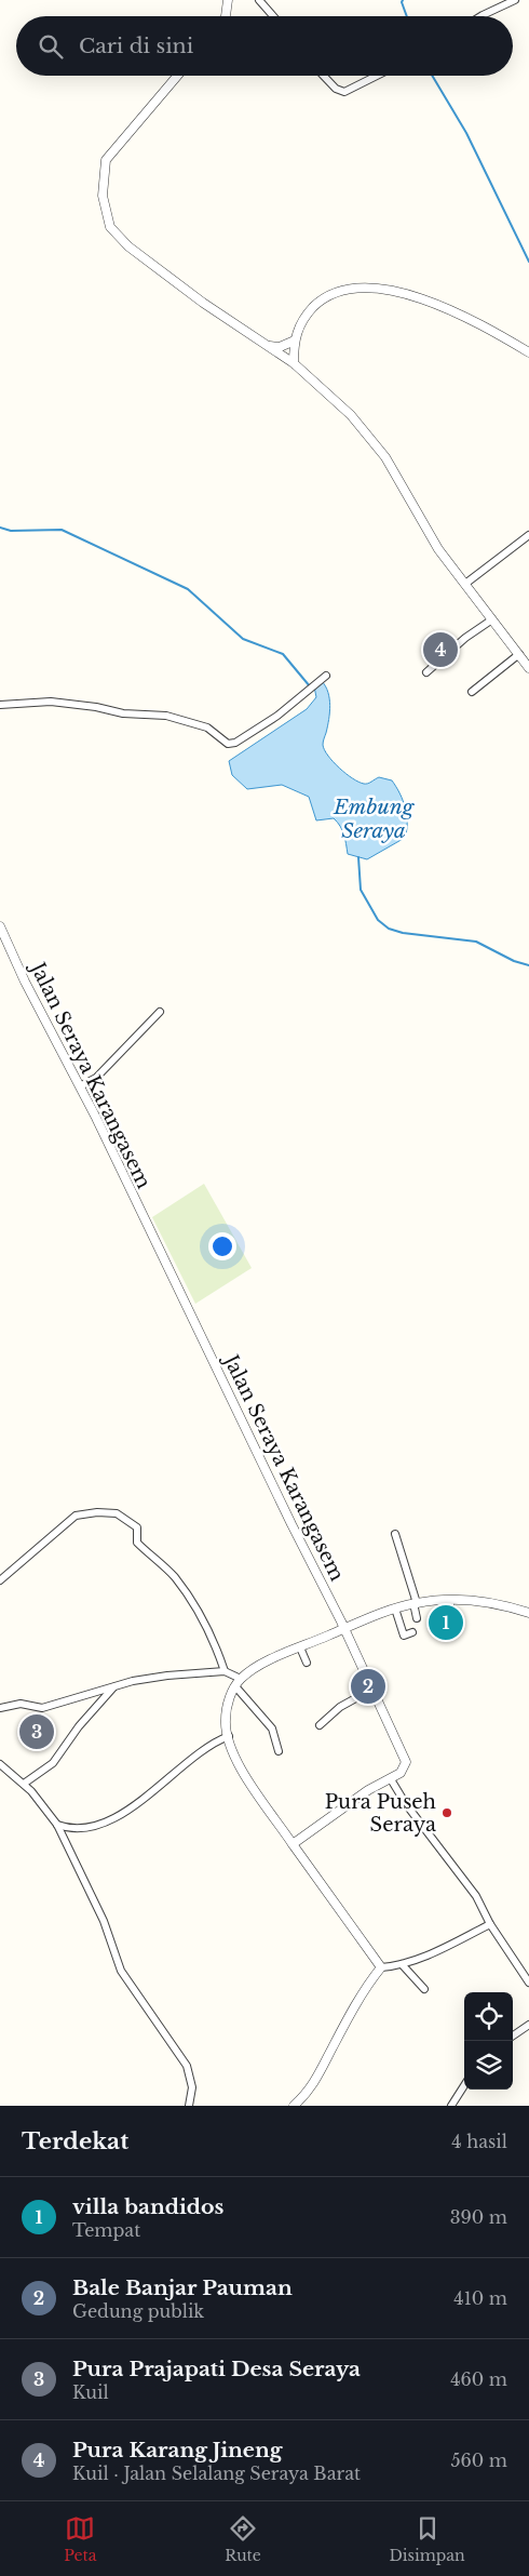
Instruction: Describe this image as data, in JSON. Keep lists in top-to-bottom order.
{
  "streets": {
    "street": ["Jalan Seraya Karangasem"]
  },
  "water": ["Embung Seraya"],
  "places": ["Pura Puseh Seraya"],
  "page": {
    "search": "Cari di sini",
    "pins": [
      "4",
      "1",
      "2",
      "3"
    ],
    "heading": ["Terdekat", "4 hasil"],
    "list": [
      {
        "mark": "1",
        "name": "villa bandidos",
        "note": "Tempat",
        "value": "390 m"
      },
      {
        "mark": "2",
        "name": "Bale Banjar Pauman",
        "note": "Gedung publik",
        "value": "410 m"
      },
      {
        "mark": "3",
        "name": "Pura Prajapati Desa Seraya",
        "note": "Kuil",
        "value": "460 m"
      },
      {
        "mark": "4",
        "name": "Pura Karang Jineng",
        "note": "Kuil · Jalan Selalang Seraya Barat",
        "value": "560 m"
      }
    ],
    "nav": ["Peta", "Rute", "Disimpan"]
  }
}
